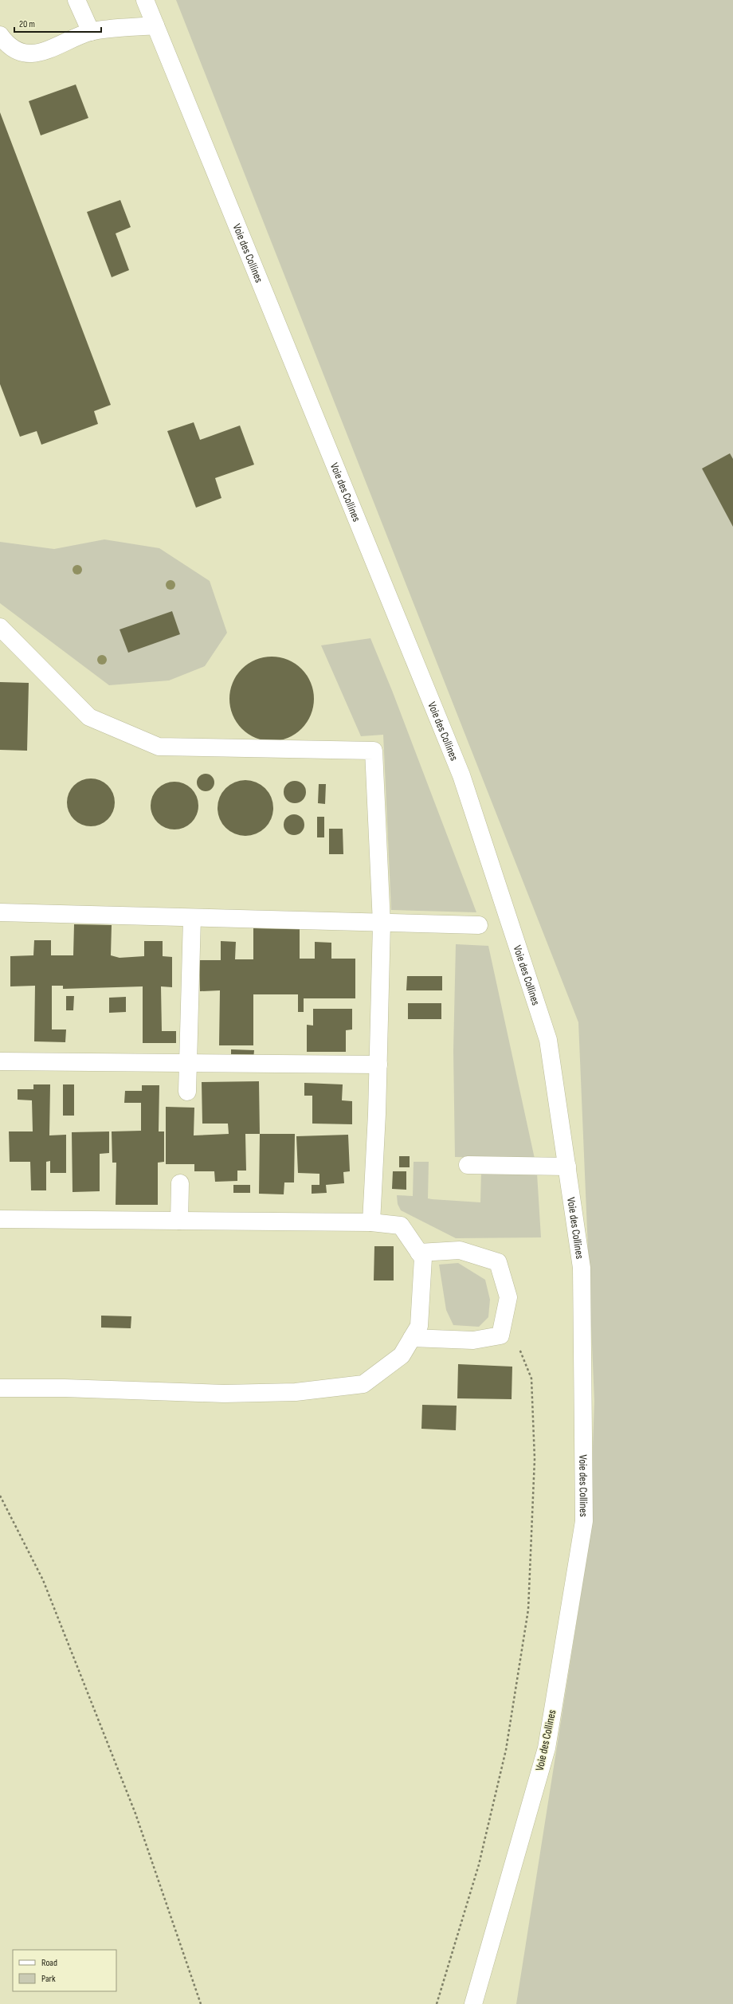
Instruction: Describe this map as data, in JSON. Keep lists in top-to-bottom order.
{
  "streets": {
    "street": ["Voie des Collines"]
  },
  "legend": ["Road", "Park"],
  "scale_bar": "20 m"
}
